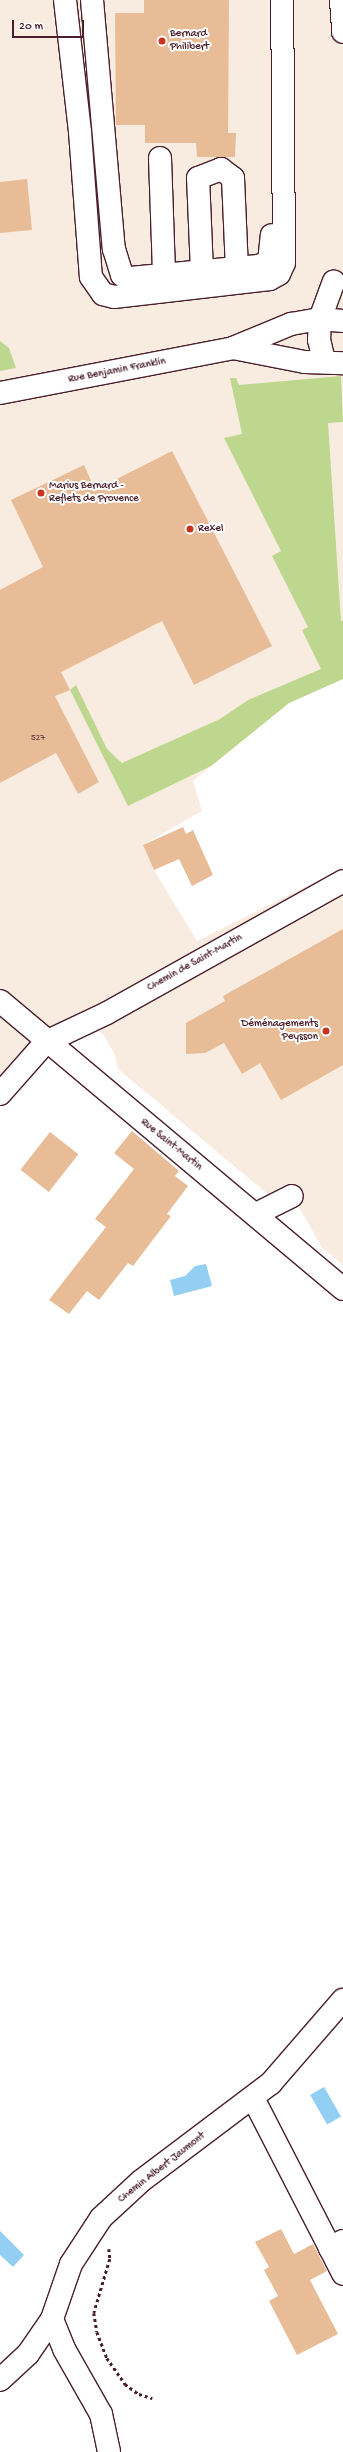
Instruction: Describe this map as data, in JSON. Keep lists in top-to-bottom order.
{
  "streets": {
    "street": [
      "Rue Benjamin Franklin",
      "Chemin de Saint-Martin",
      "Rue Saint-Martin",
      "Chemin Albert Jaumont"
    ]
  },
  "crossings": [
    ["Chemin de Saint-Martin", "Rue Saint-Martin"]
  ],
  "places": [
    "Bernard Philibert",
    "Marius Bernard - Reflets de Provence",
    "Rexel",
    "Déménagements Peysson"
  ],
  "house_numbers": ["527"],
  "scale_bar": "20 m"
}
